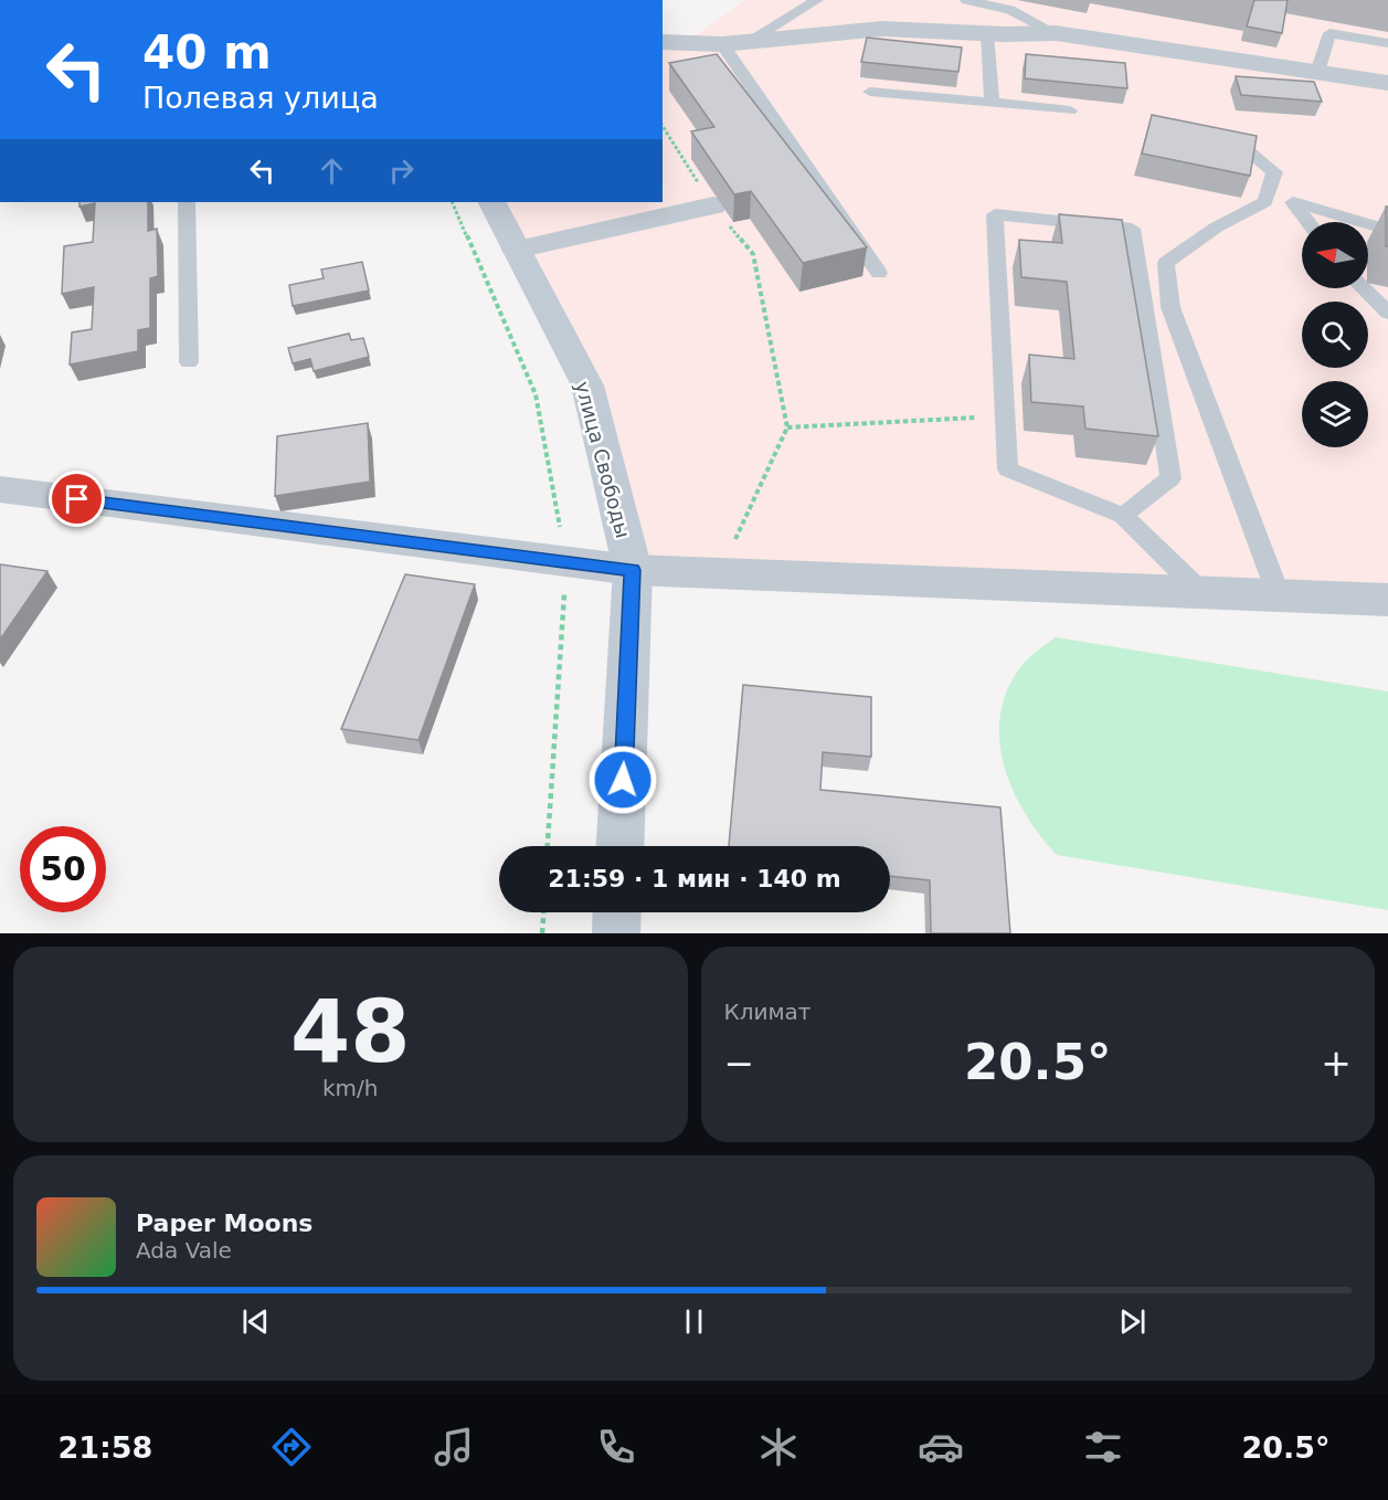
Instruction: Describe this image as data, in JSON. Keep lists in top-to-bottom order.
{
  "streets": {
    "main road": ["улица Свободы"]
  },
  "north": "left",
  "page": {
    "turn": ["40 m", "Полевая улица"],
    "limit": "50",
    "trip": "21:59 · 1 мин · 140 m",
    "tile": [
      ["48", "km/h"],
      "Климат"
    ],
    "heat": ["−", "20.5°", "+"],
    "song": ["Paper Moons", "Ada Vale"],
    "tabs": ["21:58", "20.5°"]
  }
}
